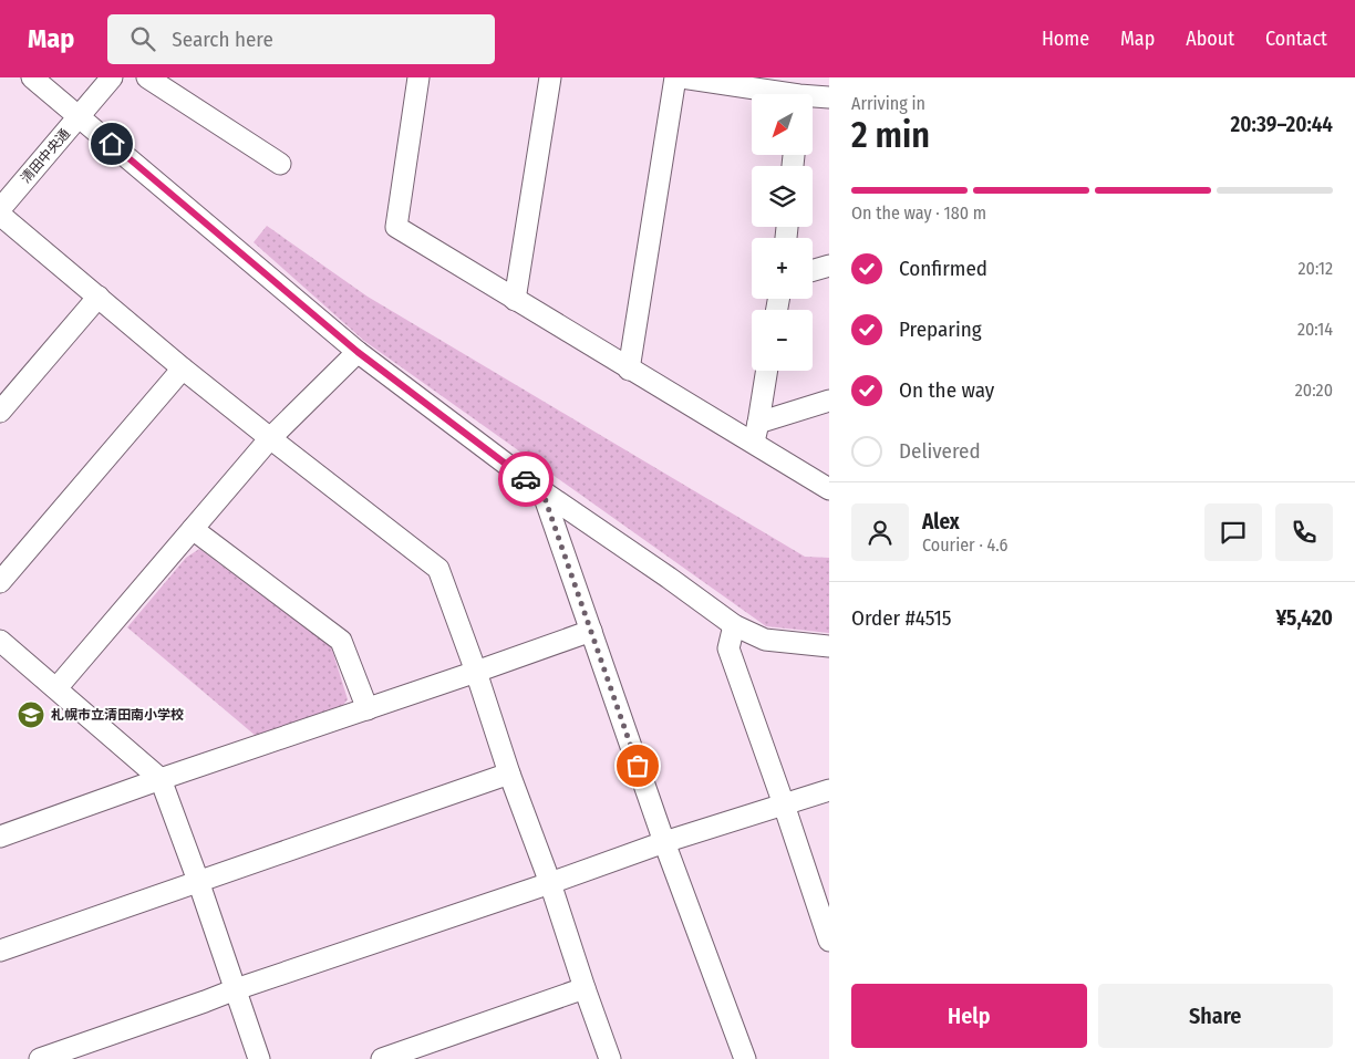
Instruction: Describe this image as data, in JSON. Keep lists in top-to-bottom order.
{
  "streets": {
    "street": ["清田中央通"]
  },
  "places": {
    "school or university": ["札幌市立清田南小学校"]
  },
  "north": "bottom left",
  "page": {
    "header": "Map",
    "search": "Search here",
    "nav": [
      "Home",
      "Map",
      "About",
      "Contact"
    ],
    "heading": ["2 min", "Arriving in", "20:39–20:44"],
    "panel": [
      "Alex",
      "Courier · 4.6",
      "Order #4515",
      "¥5,420"
    ],
    "map_buttons": ["+", "−"],
    "bar": "On the way · 180 m",
    "list": [
      ["Confirmed", "20:12"],
      ["Preparing", "20:14"],
      ["On the way", "20:20"],
      "Delivered"
    ],
    "buttons": ["Help", "Share"]
  }
}
